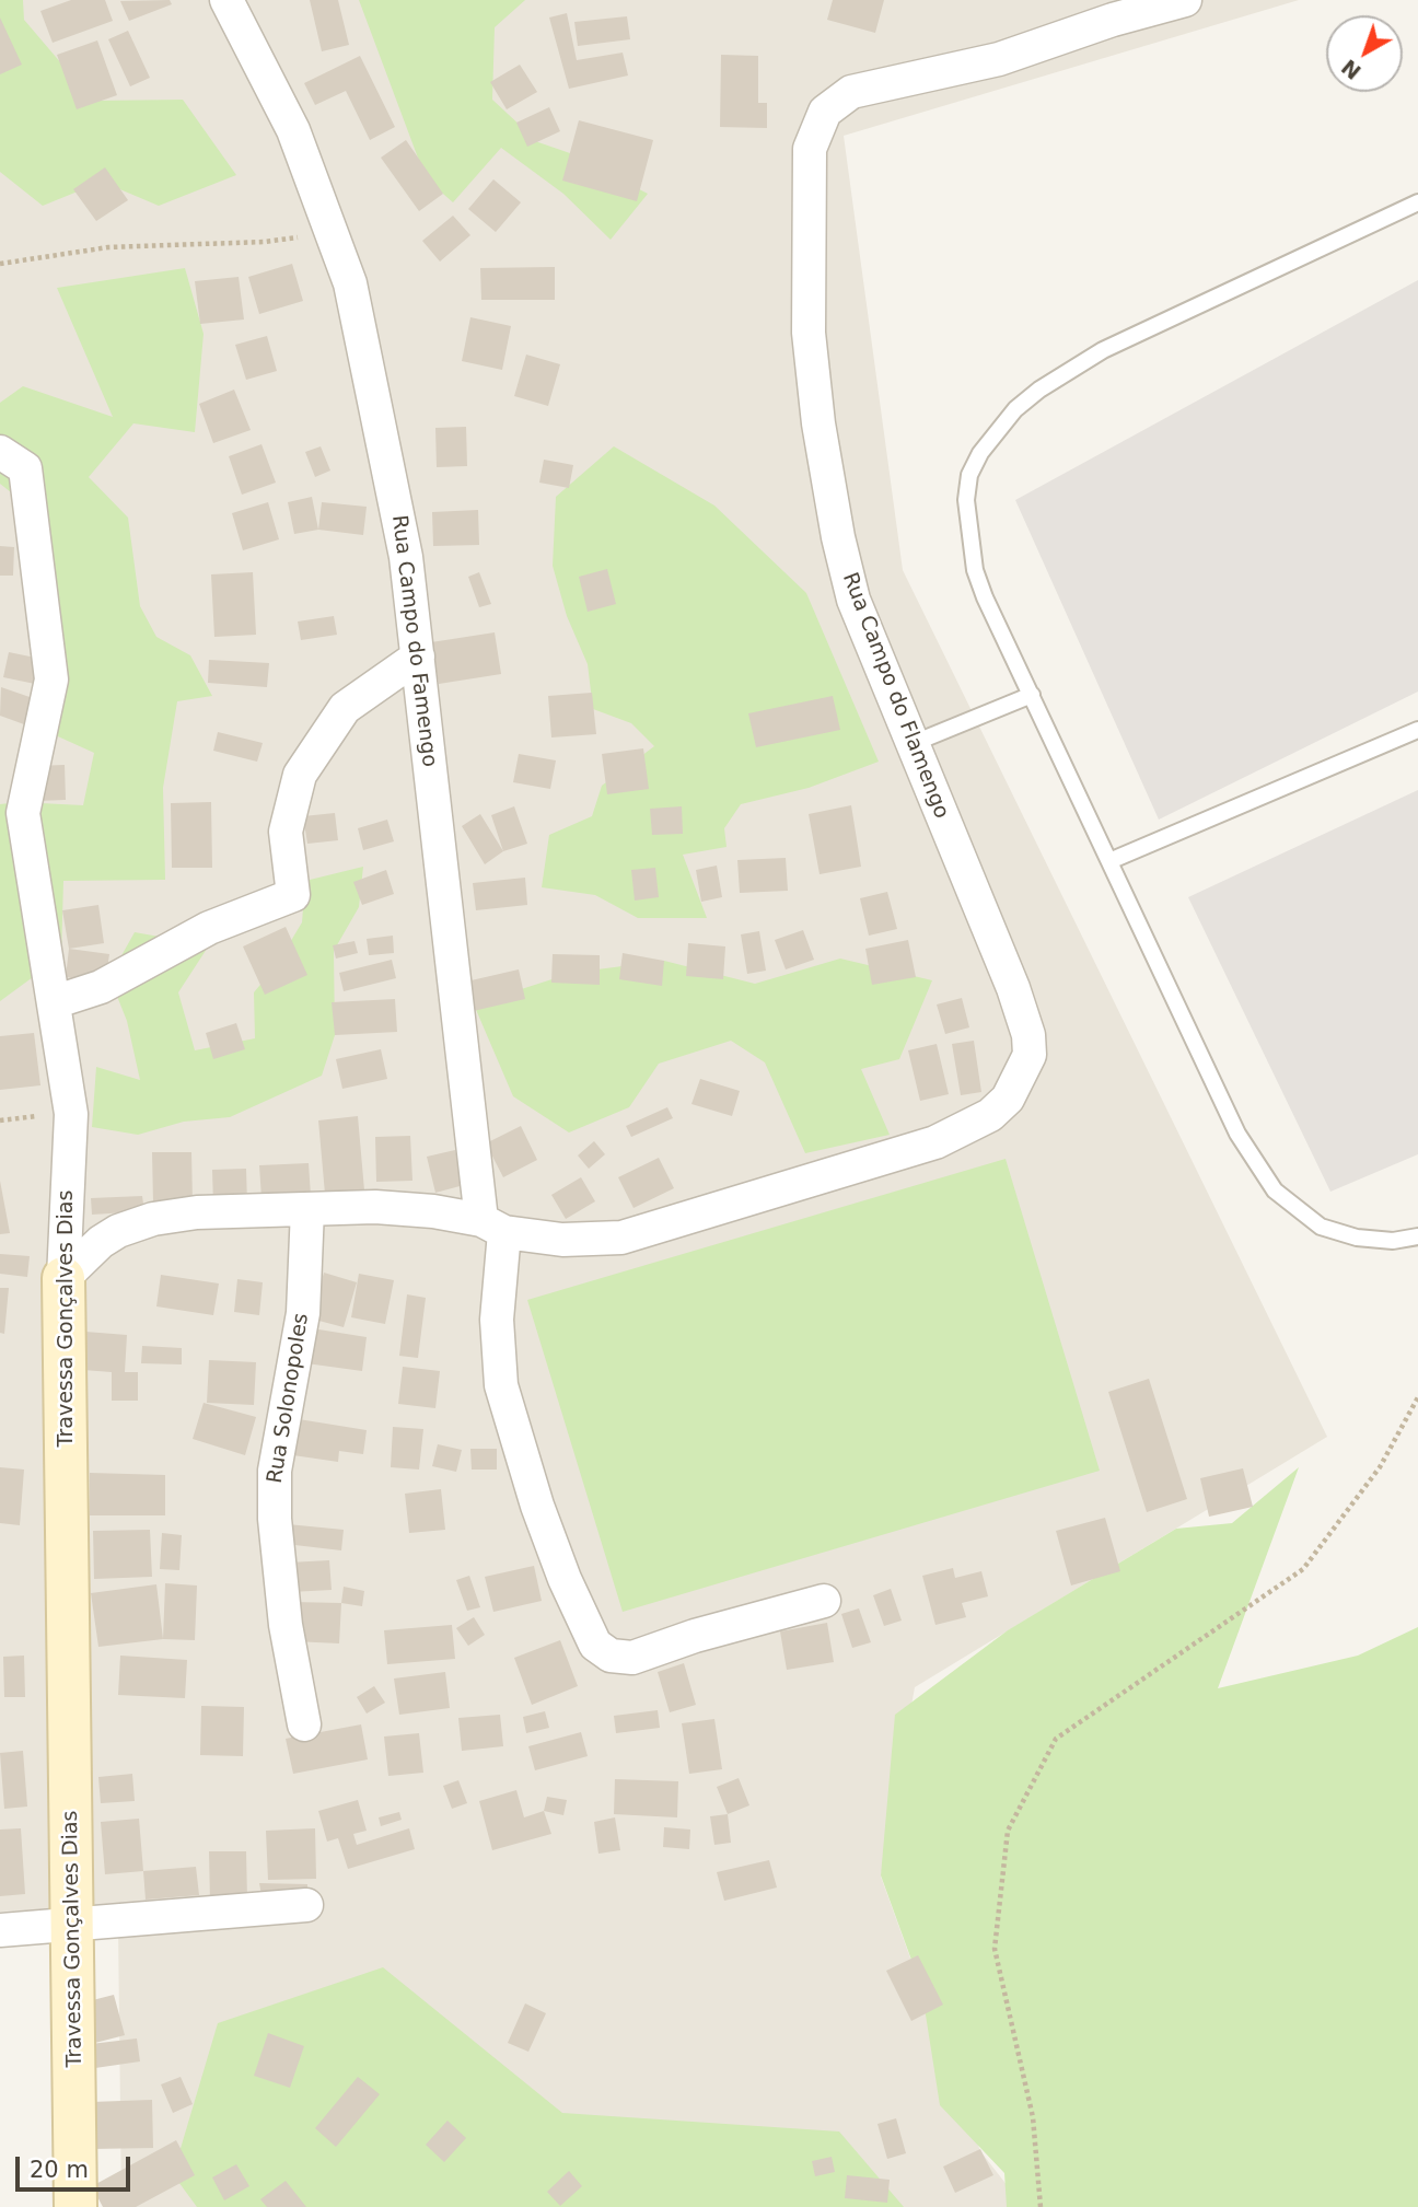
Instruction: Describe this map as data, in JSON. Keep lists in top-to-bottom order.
{
  "streets": {
    "street": [
      "Rua Campo do Famengo",
      "Rua Campo do Flamengo",
      "Travessa Gonçalves Dias",
      "Rua Solonopoles"
    ]
  },
  "crossings": [
    ["Rua Campo do Famengo", "Rua Campo do Flamengo"],
    ["Rua Campo do Flamengo", "Travessa Gonçalves Dias"],
    ["Rua Campo do Flamengo", "Rua Solonopoles"]
  ],
  "scale_bar": "20 m",
  "north": "bottom left"
}
